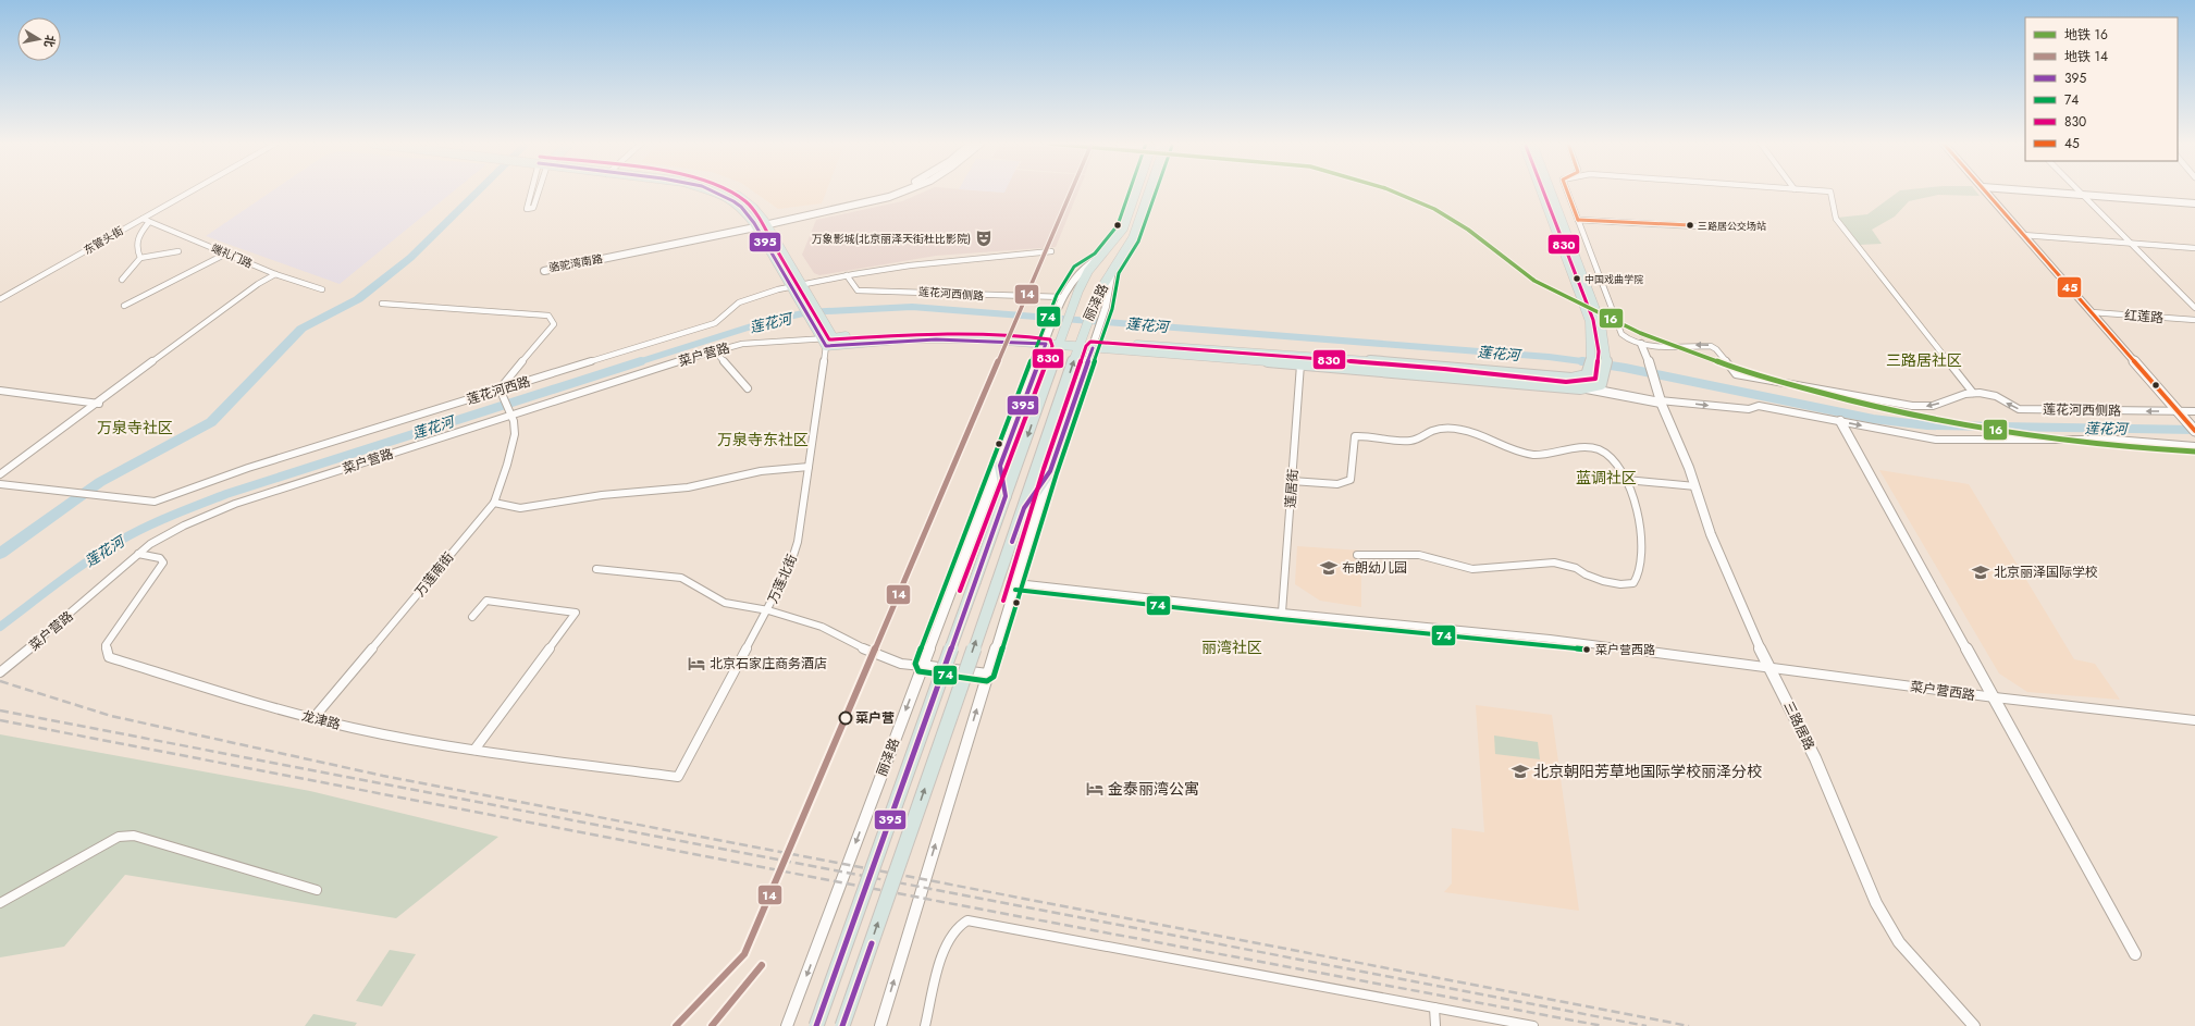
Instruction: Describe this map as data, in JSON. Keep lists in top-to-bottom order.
{
  "streets": {
    "main road": ["丽泽路"],
    "street": [
      "东管头街",
      "端礼门路",
      "骆驼湾南路",
      "莲花河西侧路",
      "红莲路",
      "菜户营路",
      "莲花河西路",
      "莲居街",
      "万莲南街",
      "万莲北街",
      "菜户营西路",
      "龙津路",
      "三路居路"
    ]
  },
  "crossings": [
    ["东管头街", "端礼门路"],
    ["莲花河西侧路", "丽泽路"],
    ["莲花河西侧路", "莲花河西路"],
    ["丽泽路", "菜户营西路"],
    ["菜户营路", "万莲南街"],
    ["菜户营路", "万莲北街"],
    ["菜户营路", "龙津路"],
    ["莲居街", "菜户营西路"],
    ["万莲南街", "龙津路"],
    ["万莲北街", "龙津路"],
    ["菜户营西路", "三路居路"]
  ],
  "districts": [
    "三路居社区",
    "万泉寺社区",
    "万泉寺东社区",
    "蓝调社区",
    "丽湾社区"
  ],
  "water": ["莲花河"],
  "places": {
    "other": [
      "三路居公交场站",
      "中国戏曲学院",
      "菜户营西路",
      "菜户营"
    ],
    "theatre": ["万象影城(北京丽泽天街杜比影院)"],
    "school or university": ["布朗幼儿园", "北京丽泽国际学校", "北京朝阳芳草地国际学校丽泽分校"],
    "hotel": ["北京石家庄商务酒店", "金泰丽湾公寓"]
  },
  "lines": [
    "metro line 16",
    "metro line 14",
    "transit line 395",
    "transit line 74",
    "transit line 830",
    "transit line 45"
  ],
  "legend": [
    "地铁 16",
    "地铁 14",
    "395",
    "74",
    "830",
    "45"
  ],
  "north": "right"
}
